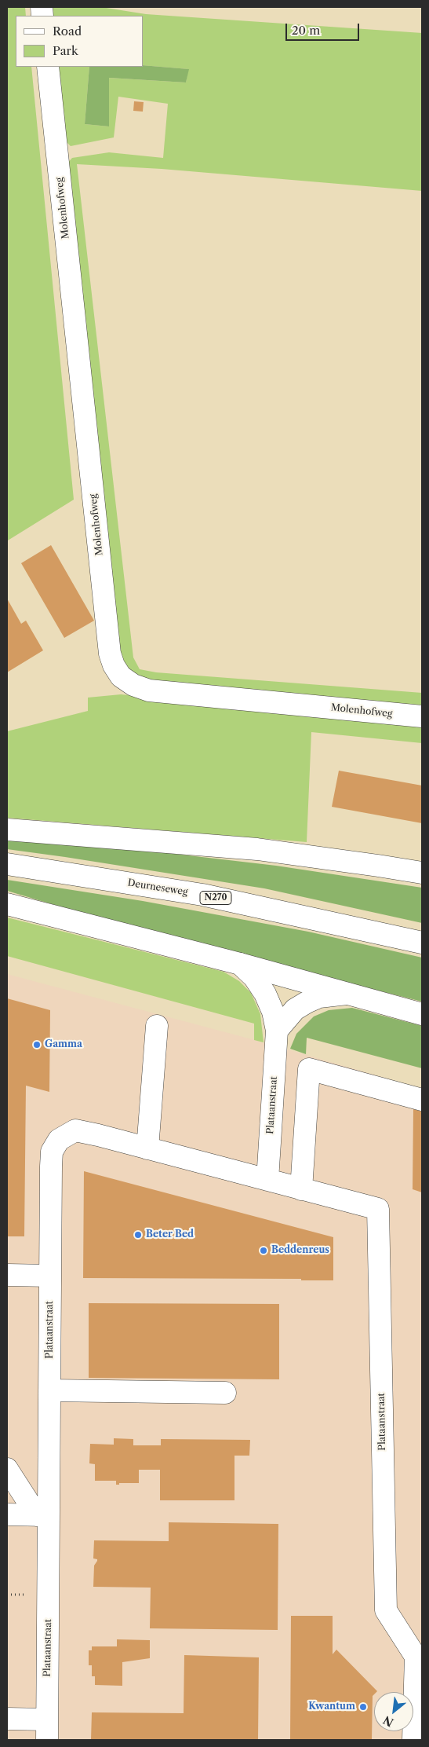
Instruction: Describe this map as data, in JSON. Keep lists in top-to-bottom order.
{
  "streets": {
    "street": [
      "Molenhofweg",
      "Deurneseweg",
      "N270",
      "Plataanstraat"
    ]
  },
  "places": [
    "Gamma",
    "Beter Bed",
    "Beddenreus",
    "Kwantum"
  ],
  "legend": ["Road", "Park"],
  "scale_bar": "20 m",
  "north": "bottom left"
}
